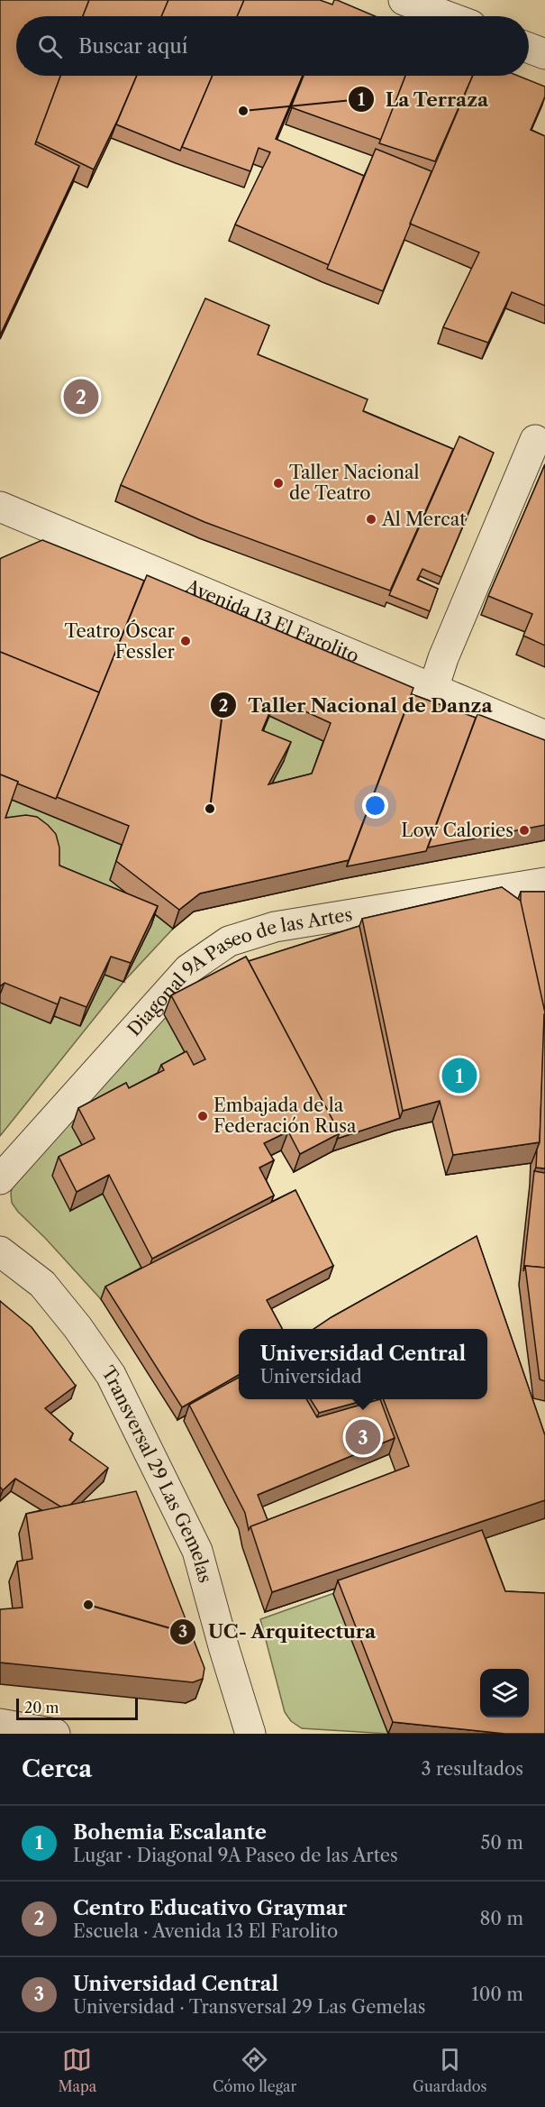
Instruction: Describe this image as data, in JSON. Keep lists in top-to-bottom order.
{
  "streets": {
    "street": ["Avenida 13 El Farolito", "Diagonal 9A Paseo de las Artes", "Transversal 29 Las Gemelas"]
  },
  "places": [
    "La Terraza",
    "Taller Nacional de Teatro",
    "Al Mercat",
    "Teatro Óscar Fessler",
    "Taller Nacional de Danza",
    "Low Calories",
    "Embajada de la Federación Rusa",
    "UC- Arquitectura"
  ],
  "scale_bar": "20 m",
  "page": {
    "search": "Buscar aquí",
    "pins": ["2", "1", "3"],
    "popup": ["Universidad Central", "Universidad"],
    "scale": "20 m",
    "heading": ["Cerca", "3 resultados"],
    "list": [
      {
        "mark": "1",
        "name": "Bohemia Escalante",
        "note": "Lugar · Diagonal 9A Paseo de las Artes",
        "value": "50 m"
      },
      {
        "mark": "2",
        "name": "Centro Educativo Graymar",
        "note": "Escuela · Avenida 13 El Farolito",
        "value": "80 m"
      },
      {
        "mark": "3",
        "name": "Universidad Central",
        "note": "Universidad · Transversal 29 Las Gemelas",
        "value": "100 m"
      }
    ],
    "nav": ["Mapa", "Cómo llegar", "Guardados"]
  }
}
